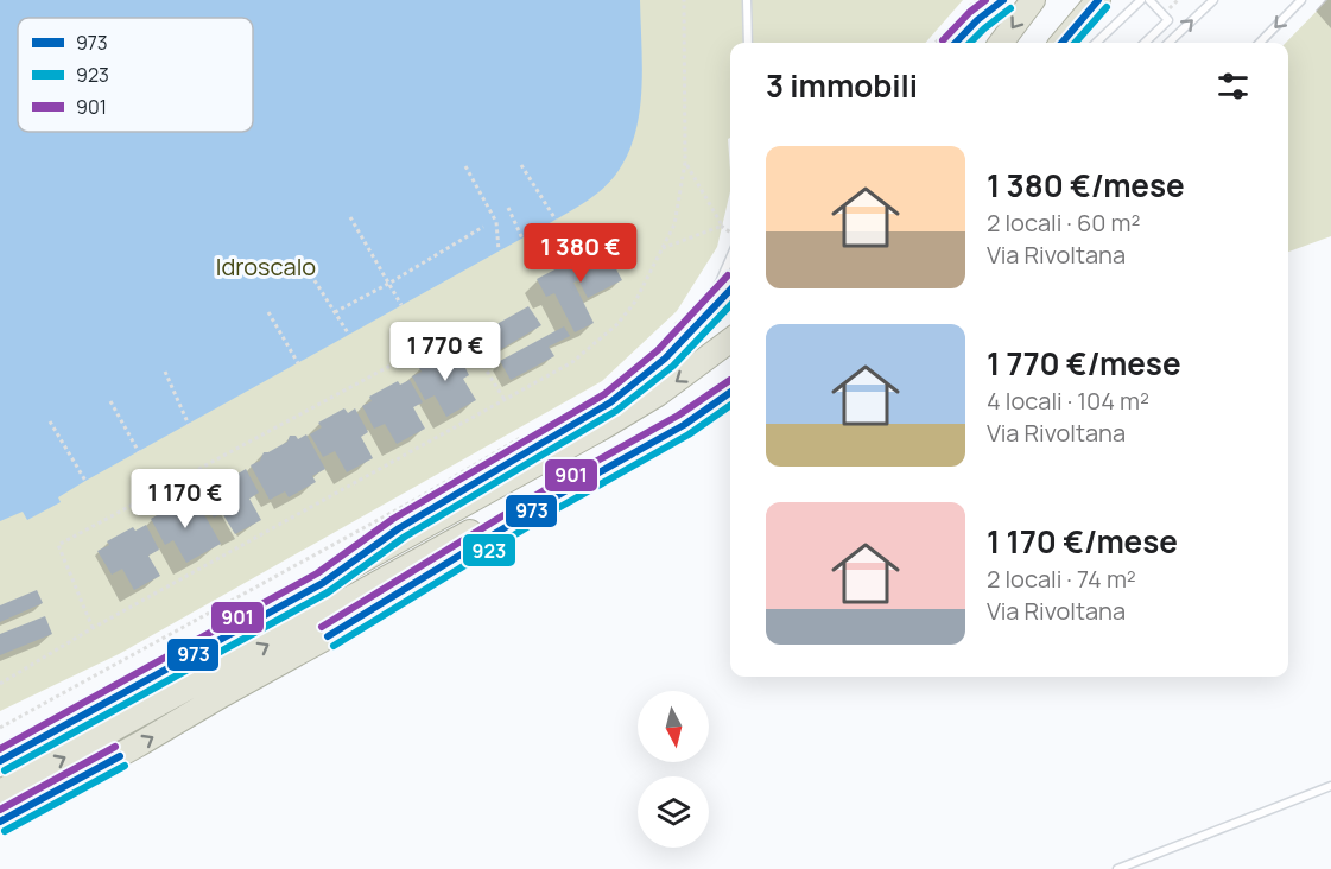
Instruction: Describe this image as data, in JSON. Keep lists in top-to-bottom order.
{
  "parks": ["Idroscalo"],
  "lines": ["transit line 973", "transit line 901", "transit line 923"],
  "legend": ["973", "923", "901"],
  "north": "bottom",
  "page": {
    "heading": "3 immobili",
    "list": [
      {
        "name": "1 380 €/mese",
        "note": "2 locali · 60 m² · Via Rivoltana"
      },
      {
        "name": "1 770 €/mese",
        "note": "4 locali · 104 m² · Via Rivoltana"
      },
      {
        "name": "1 170 €/mese",
        "note": "2 locali · 74 m² · Via Rivoltana"
      }
    ],
    "price": ["1 380 €", "1 770 €", "1 170 €"]
  }
}
